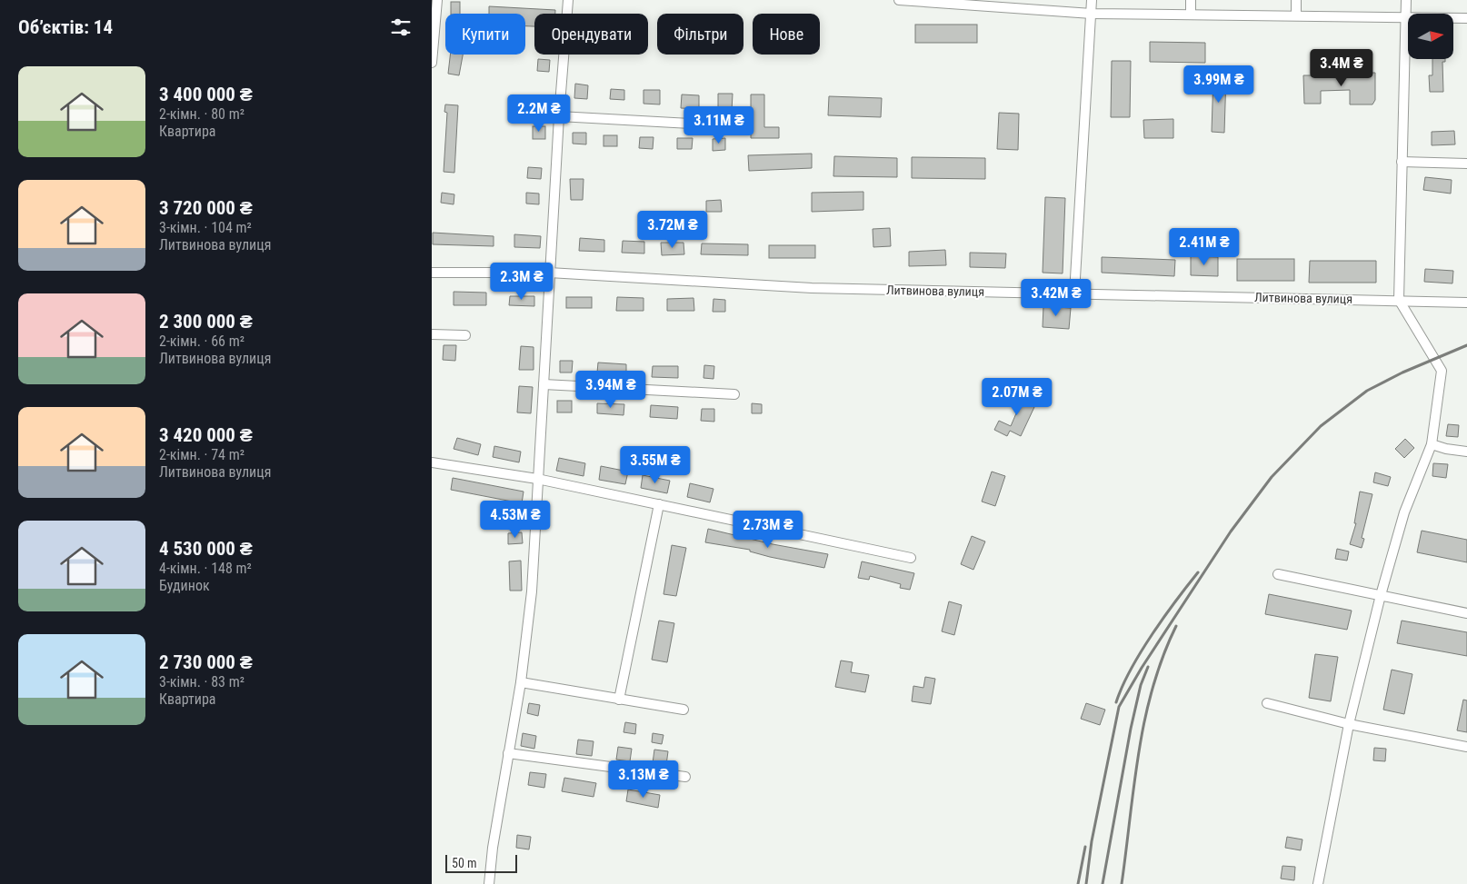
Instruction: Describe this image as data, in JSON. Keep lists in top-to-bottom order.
{
  "streets": {
    "street": ["Литвинова вулиця"]
  },
  "scale_bar": "50 m",
  "north": "right",
  "page": {
    "heading": "Об’єктів: 14",
    "chip": [
      "Купити",
      "Орендувати",
      "Фільтри",
      "Нове"
    ],
    "price": [
      "3.4M ₴",
      "3.99M ₴",
      "2.2M ₴",
      "3.11M ₴",
      "3.72M ₴",
      "2.41M ₴",
      "2.3M ₴",
      "3.42M ₴",
      "3.94M ₴",
      "2.07M ₴",
      "3.55M ₴",
      "4.53M ₴",
      "2.73M ₴",
      "3.13M ₴"
    ],
    "list": [
      {
        "name": "3 400 000 ₴",
        "note": "2-кімн. · 80 m² · Квартира"
      },
      {
        "name": "3 720 000 ₴",
        "note": "3-кімн. · 104 m² · Литвинова вулиця"
      },
      {
        "name": "2 300 000 ₴",
        "note": "2-кімн. · 66 m² · Литвинова вулиця"
      },
      {
        "name": "3 420 000 ₴",
        "note": "2-кімн. · 74 m² · Литвинова вулиця"
      },
      {
        "name": "4 530 000 ₴",
        "note": "4-кімн. · 148 m² · Будинок"
      },
      {
        "name": "2 730 000 ₴",
        "note": "3-кімн. · 83 m² · Квартира"
      }
    ],
    "scale": "50 m"
  }
}
